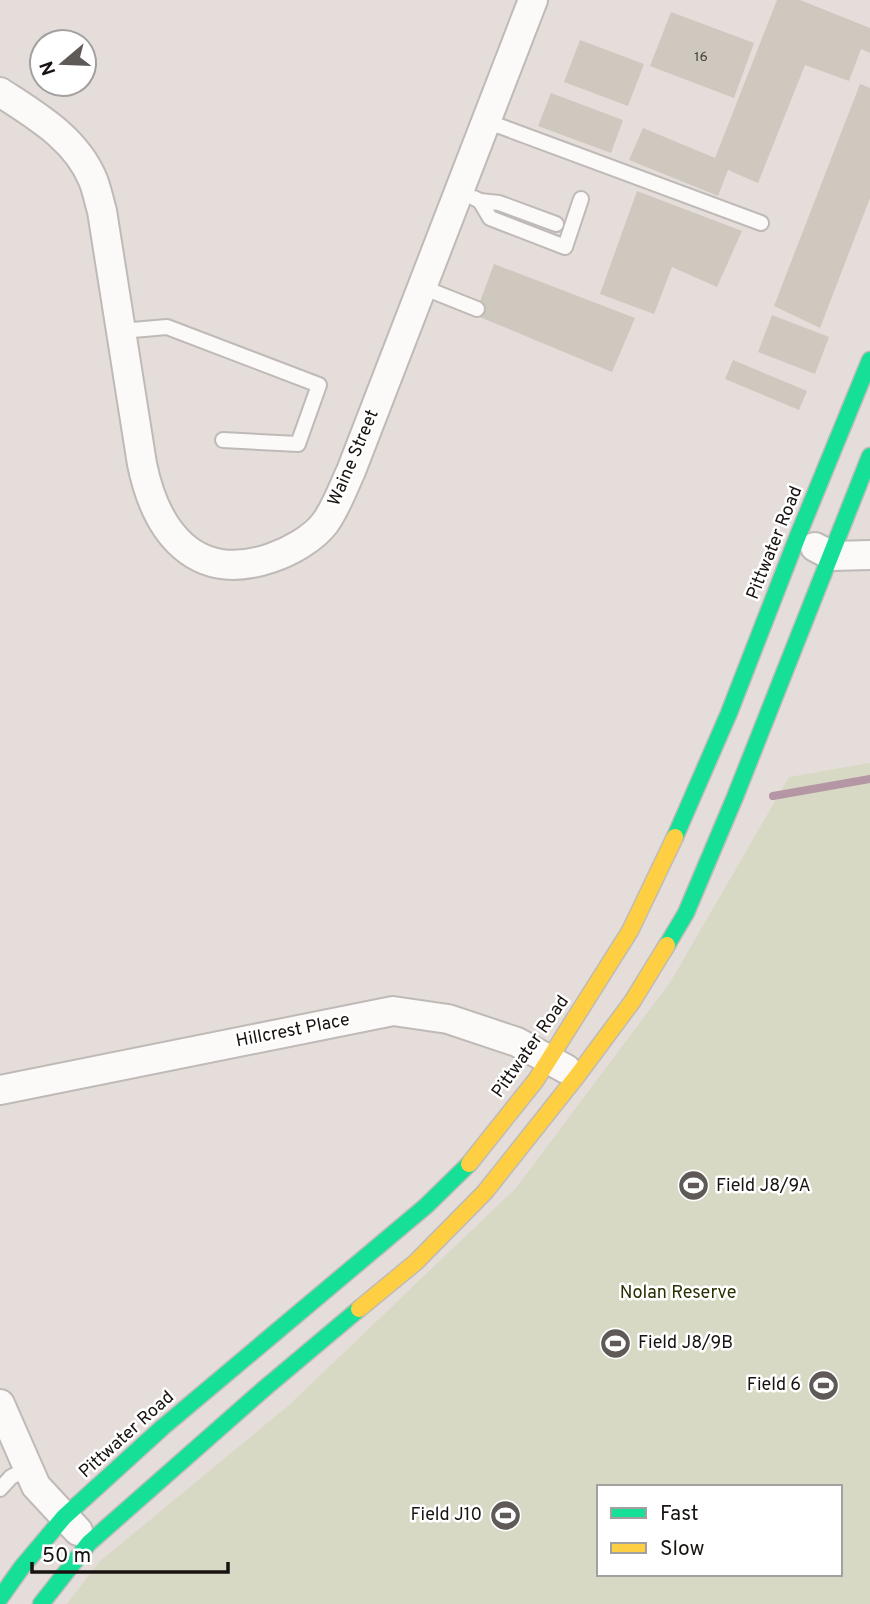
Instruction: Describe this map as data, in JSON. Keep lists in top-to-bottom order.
{
  "streets": {
    "main road": ["Pittwater Road"],
    "street": ["Waine Street", "Hillcrest Place"]
  },
  "crossings": [
    ["Pittwater Road", "Hillcrest Place"]
  ],
  "parks": ["Nolan Reserve"],
  "places": {
    "sports": [
      "Field J8/9A",
      "Field J8/9B",
      "Field 6",
      "Field J10"
    ]
  },
  "house_numbers": ["16"],
  "legend": ["Fast", "Slow"],
  "scale_bar": "50 m",
  "north": "left"
}
